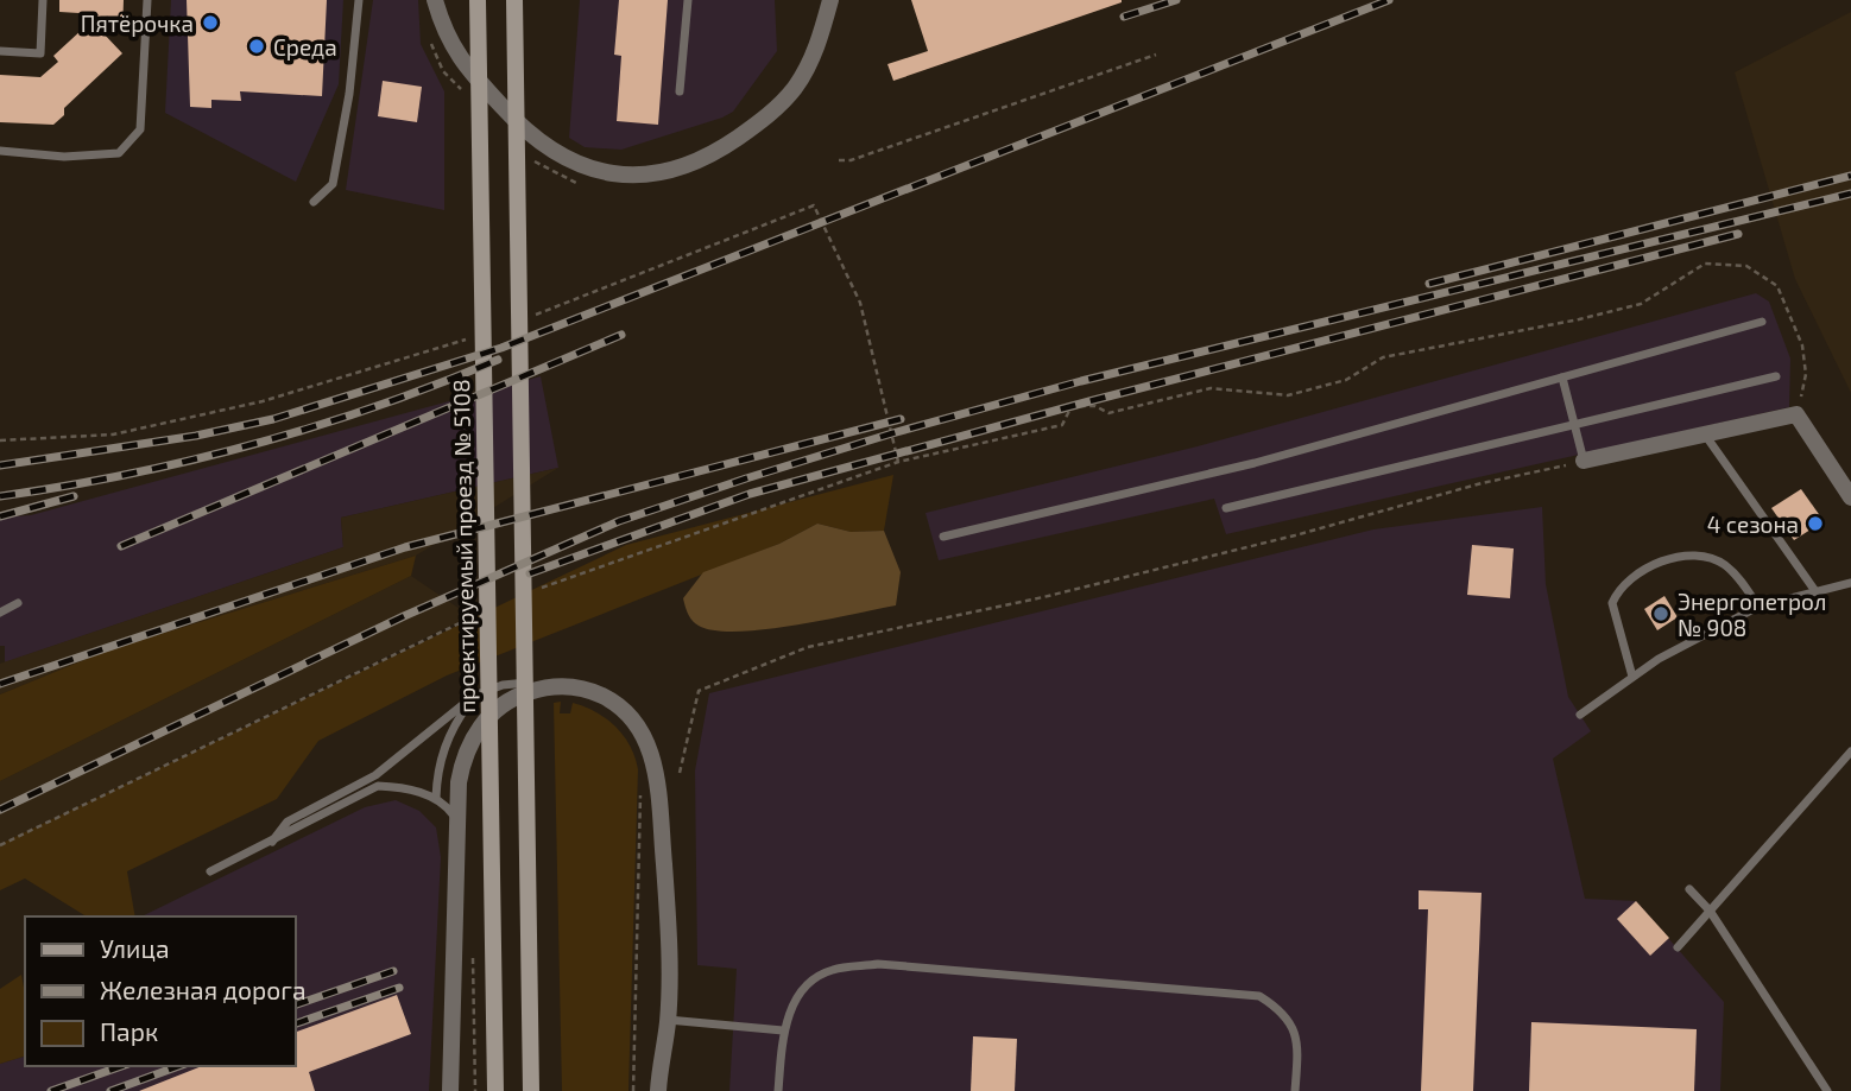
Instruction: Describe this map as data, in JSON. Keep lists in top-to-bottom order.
{
  "streets": {
    "main road": ["проектируемый проезд № 5108"]
  },
  "places": [
    "Пятёрочка",
    "Среда",
    "4 сезона",
    "Энергопетрол № 908"
  ],
  "legend": ["Улица", "Железная дорога", "Парк"]
}
